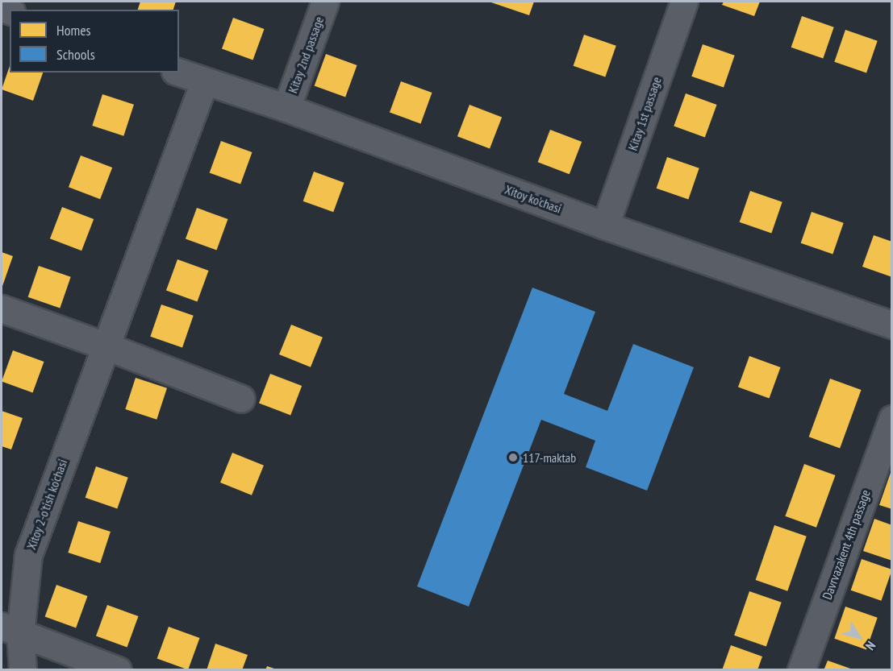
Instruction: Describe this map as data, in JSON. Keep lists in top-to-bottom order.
{
  "streets": {
    "street": [
      "Kitay 2nd passage",
      "Kitay 1st passage",
      "Xitoy ko'chasi",
      "Xitoy 2-o'tish ko'chasi",
      "Davrvazakent 4th passage"
    ]
  },
  "crossings": [
    ["Kitay 2nd passage", "Xitoy ko'chasi"],
    ["Kitay 1st passage", "Xitoy ko'chasi"],
    ["Xitoy ko'chasi", "Xitoy 2-o'tish ko'chasi"]
  ],
  "places": ["117-maktab"],
  "legend": ["Homes", "Schools"],
  "north": "bottom right"
}
